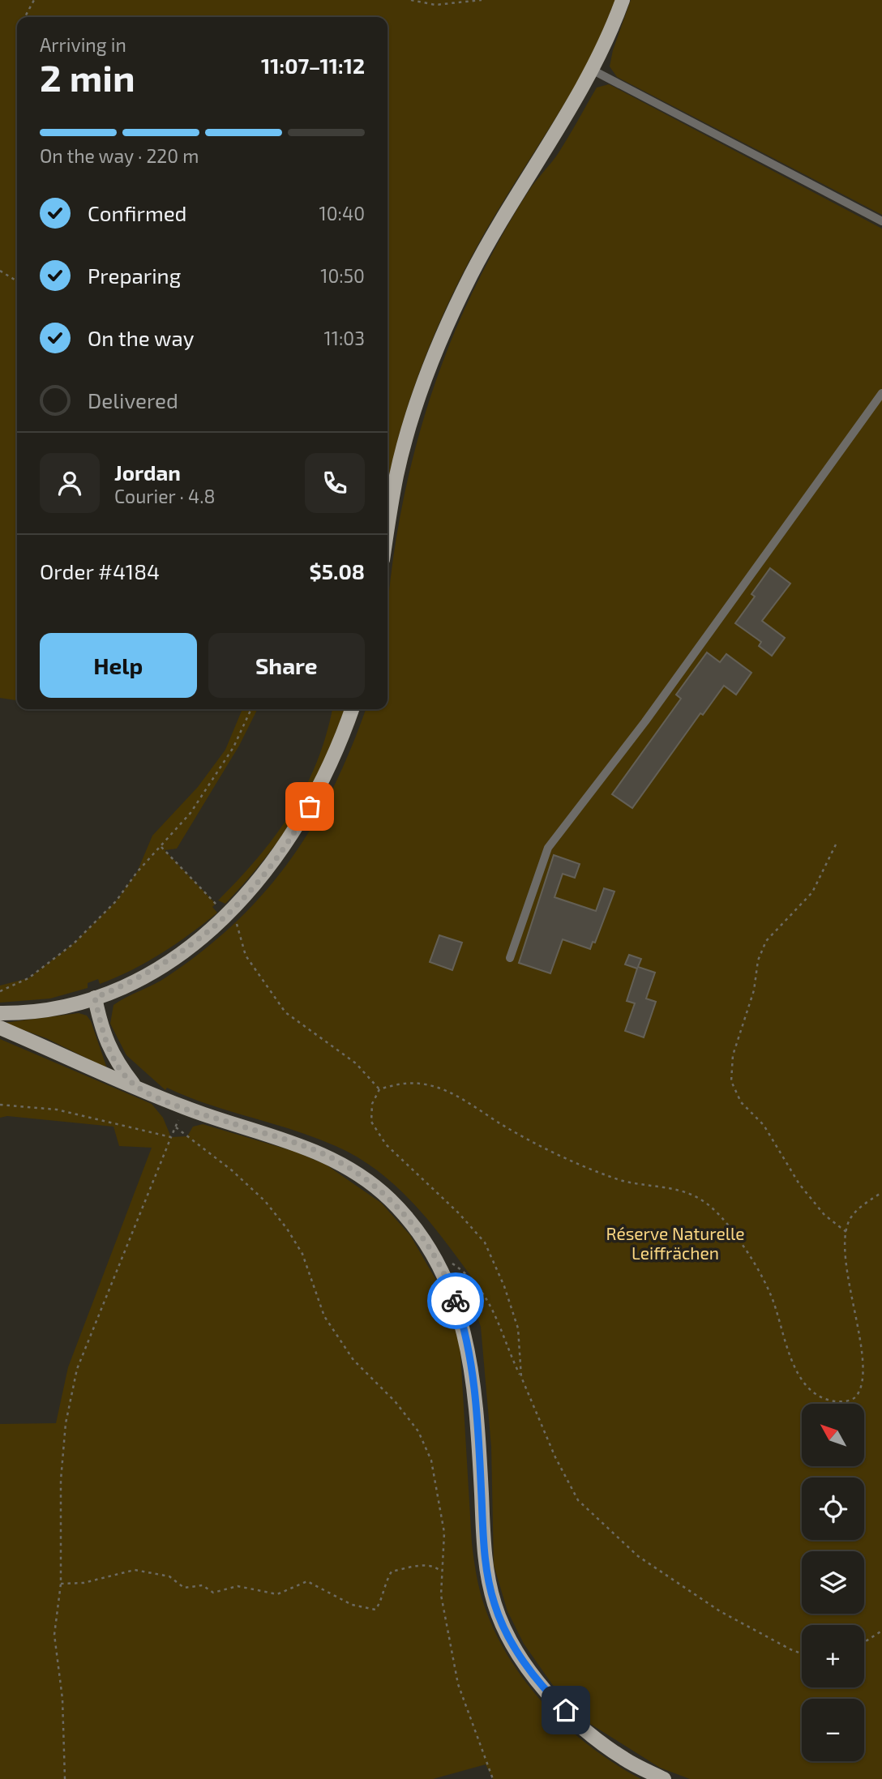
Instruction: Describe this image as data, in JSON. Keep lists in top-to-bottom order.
{
  "parks": ["Réserve Naturelle Leiffrächen"],
  "north": "top left",
  "page": {
    "heading": ["2 min", "Arriving in", "11:07–11:12"],
    "panel": [
      "Jordan",
      "Courier · 4.8",
      "Order #4184",
      "$5.08"
    ],
    "bar": "On the way · 220 m",
    "list": [
      ["Confirmed", "10:40"],
      ["Preparing", "10:50"],
      ["On the way", "11:03"],
      "Delivered"
    ],
    "buttons": ["Help", "Share"],
    "map_buttons": ["+", "−"]
  }
}
